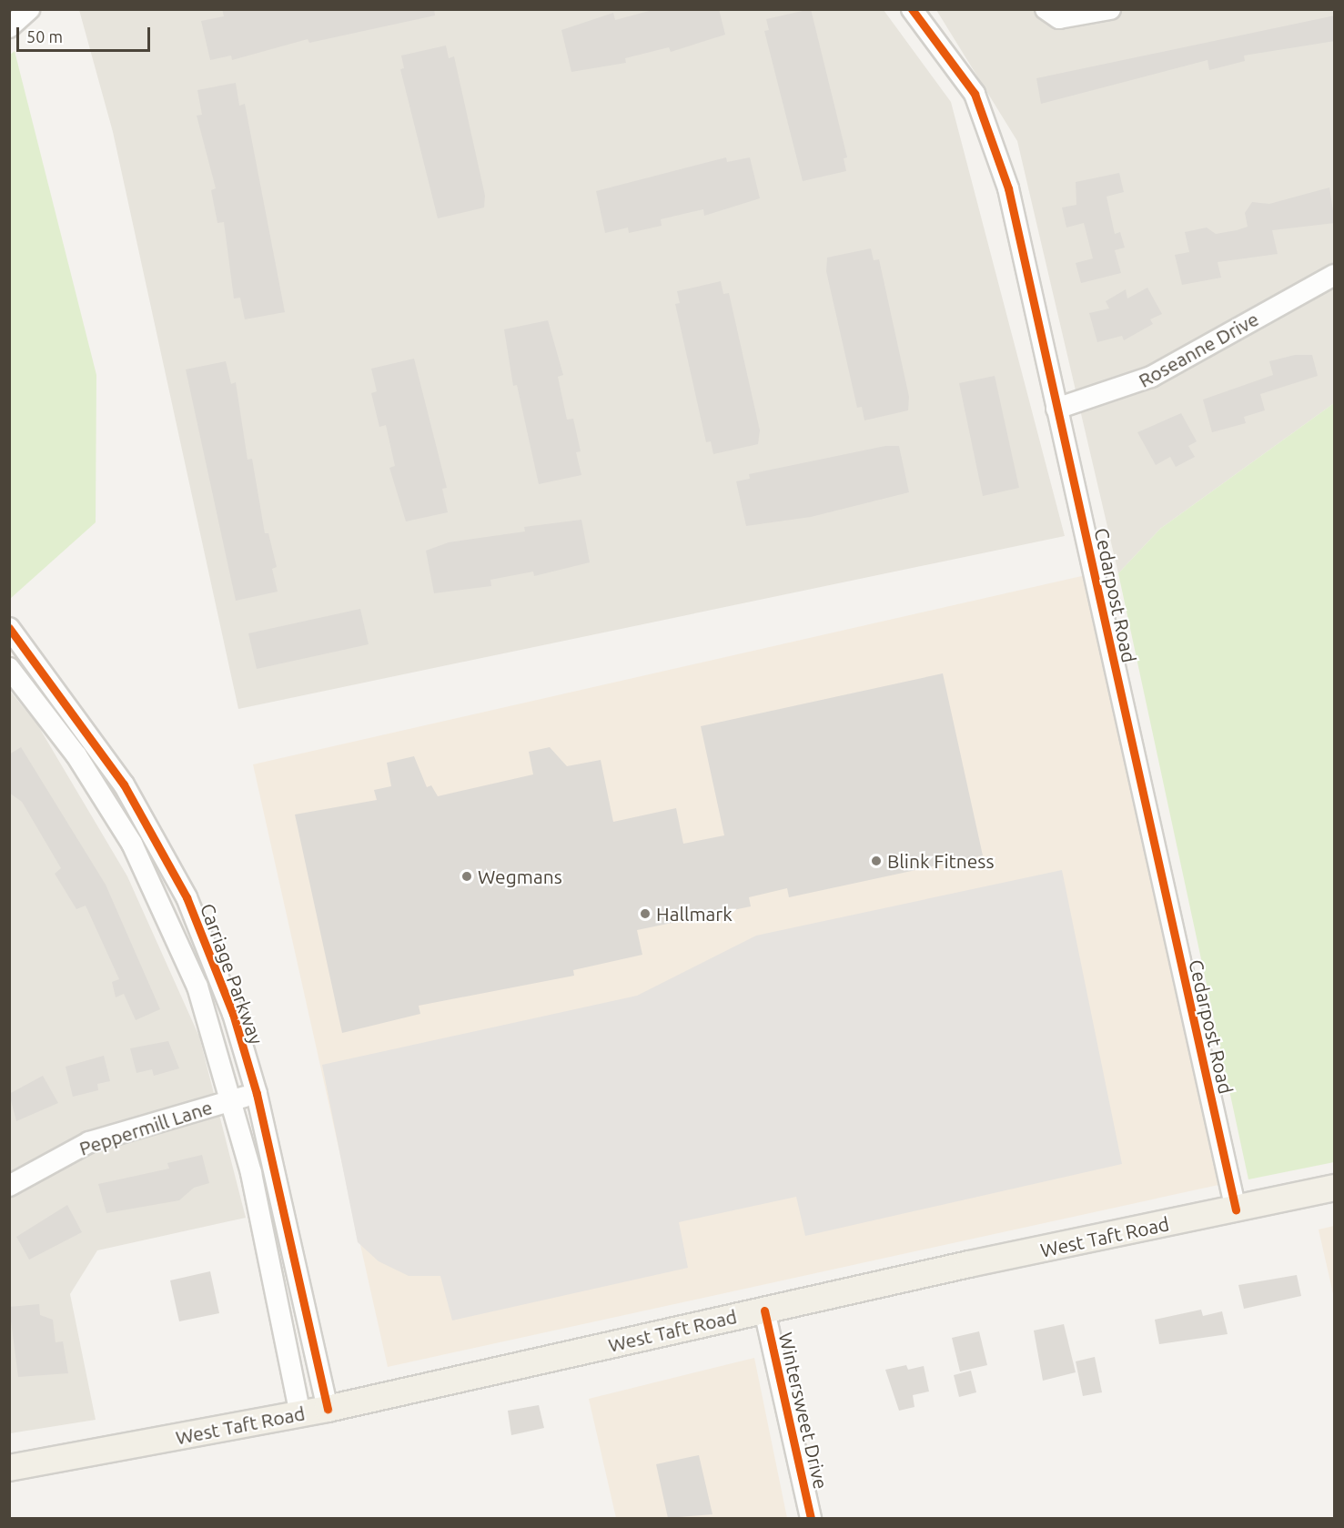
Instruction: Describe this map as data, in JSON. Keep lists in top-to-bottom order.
{
  "streets": {
    "main road": ["West Taft Road"],
    "street": [
      "Roseanne Drive",
      "Cedarpost Road",
      "Carriage Parkway",
      "Peppermill Lane",
      "Wintersweet Drive"
    ]
  },
  "crossings": [
    ["Roseanne Drive", "Cedarpost Road"],
    ["Cedarpost Road", "West Taft Road"],
    ["Carriage Parkway", "Peppermill Lane"],
    ["Carriage Parkway", "West Taft Road"],
    ["West Taft Road", "Wintersweet Drive"]
  ],
  "places": ["Blink Fitness", "Wegmans", "Hallmark"],
  "scale_bar": "50 m"
}
